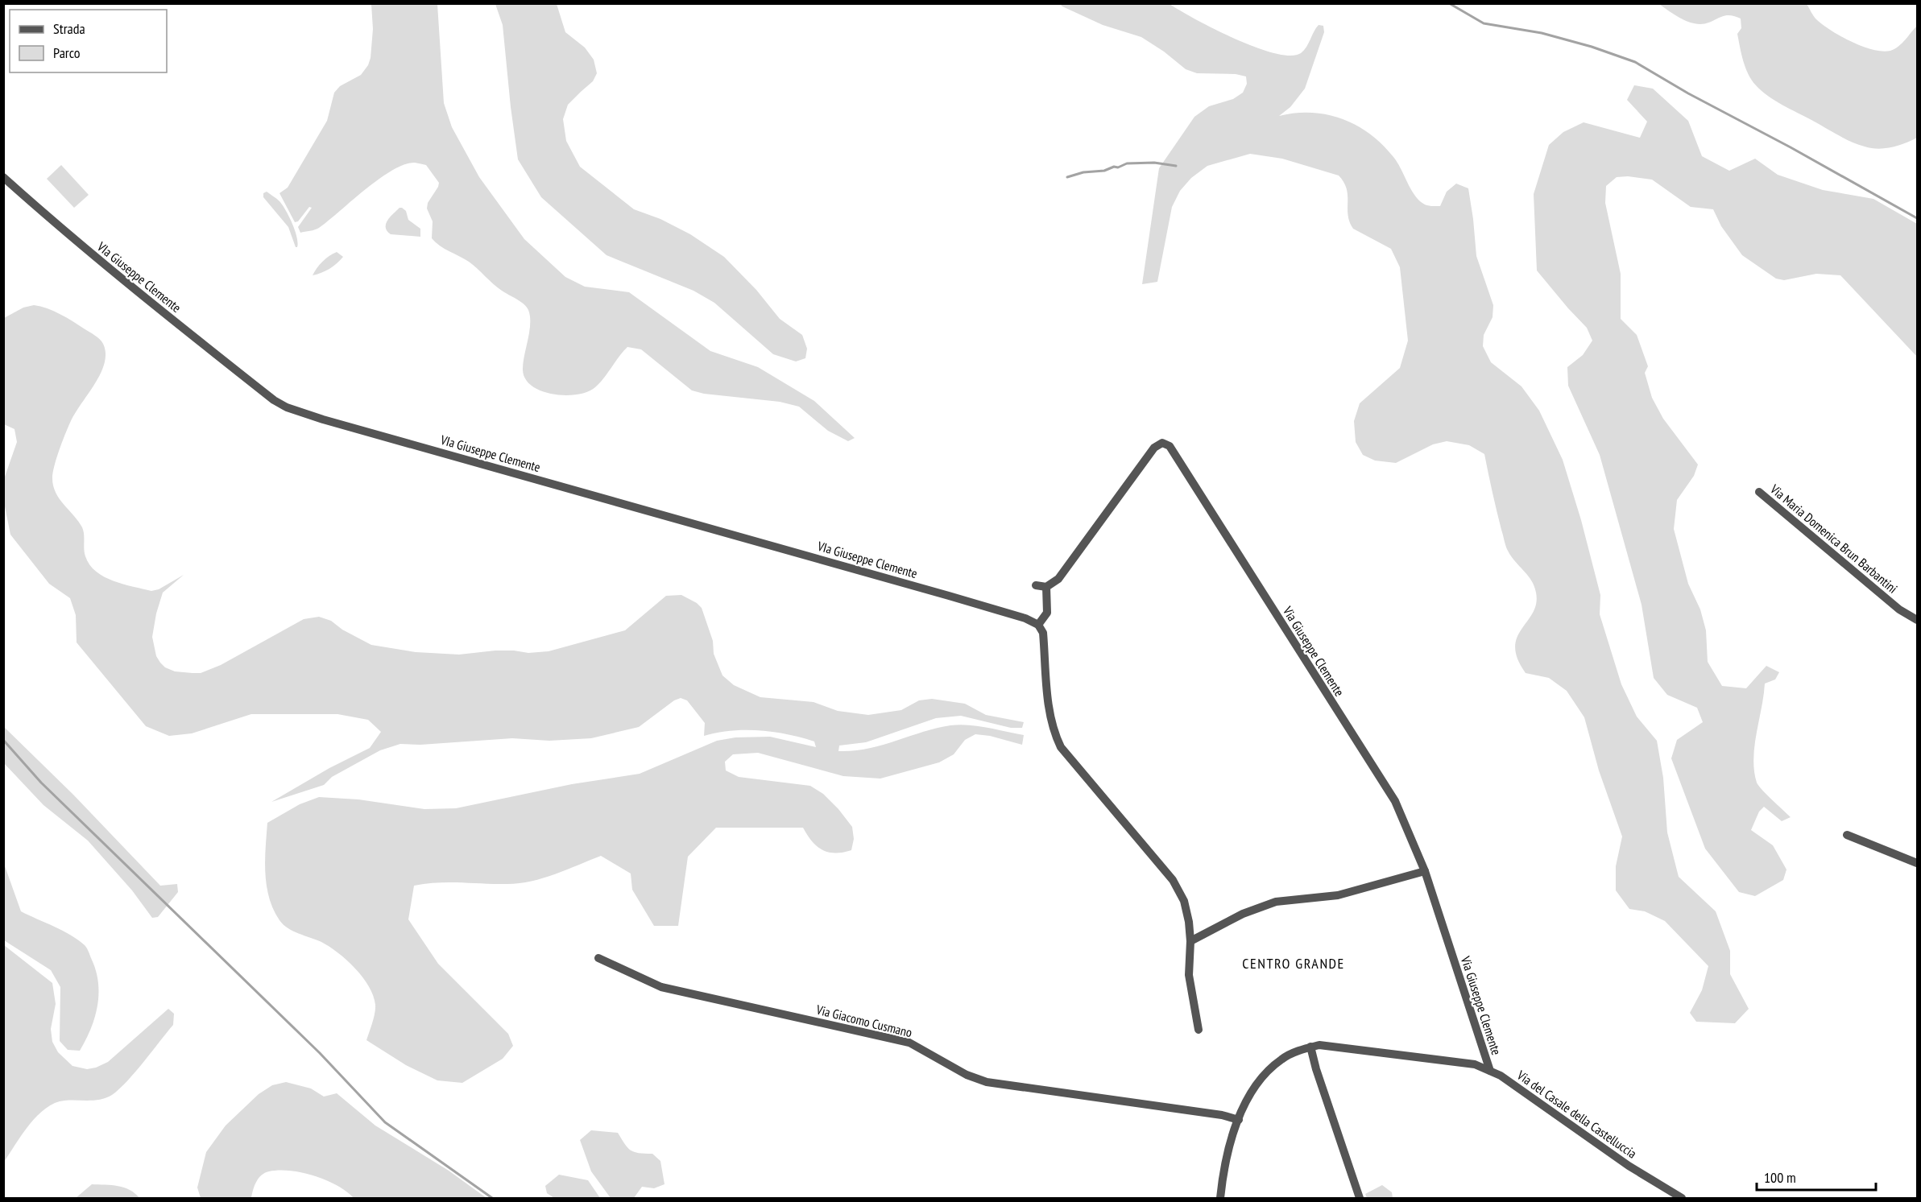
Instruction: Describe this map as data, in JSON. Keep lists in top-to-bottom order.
{
  "streets": {
    "street": [
      "VIa Giuseppe Clemente",
      "Via Maria Domenica Brun Barbantini",
      "Via Giuseppe Clemente",
      "Via Giacomo Cusmano",
      "Via del Casale della Castelluccia"
    ]
  },
  "crossings": [
    ["Via Giuseppe Clemente", "Via del Casale della Castelluccia"],
    ["Via Giacomo Cusmano", "Via del Casale della Castelluccia"]
  ],
  "districts": ["CENTRO GRANDE"],
  "legend": ["Strada", "Parco"],
  "scale_bar": "100 m"
}
